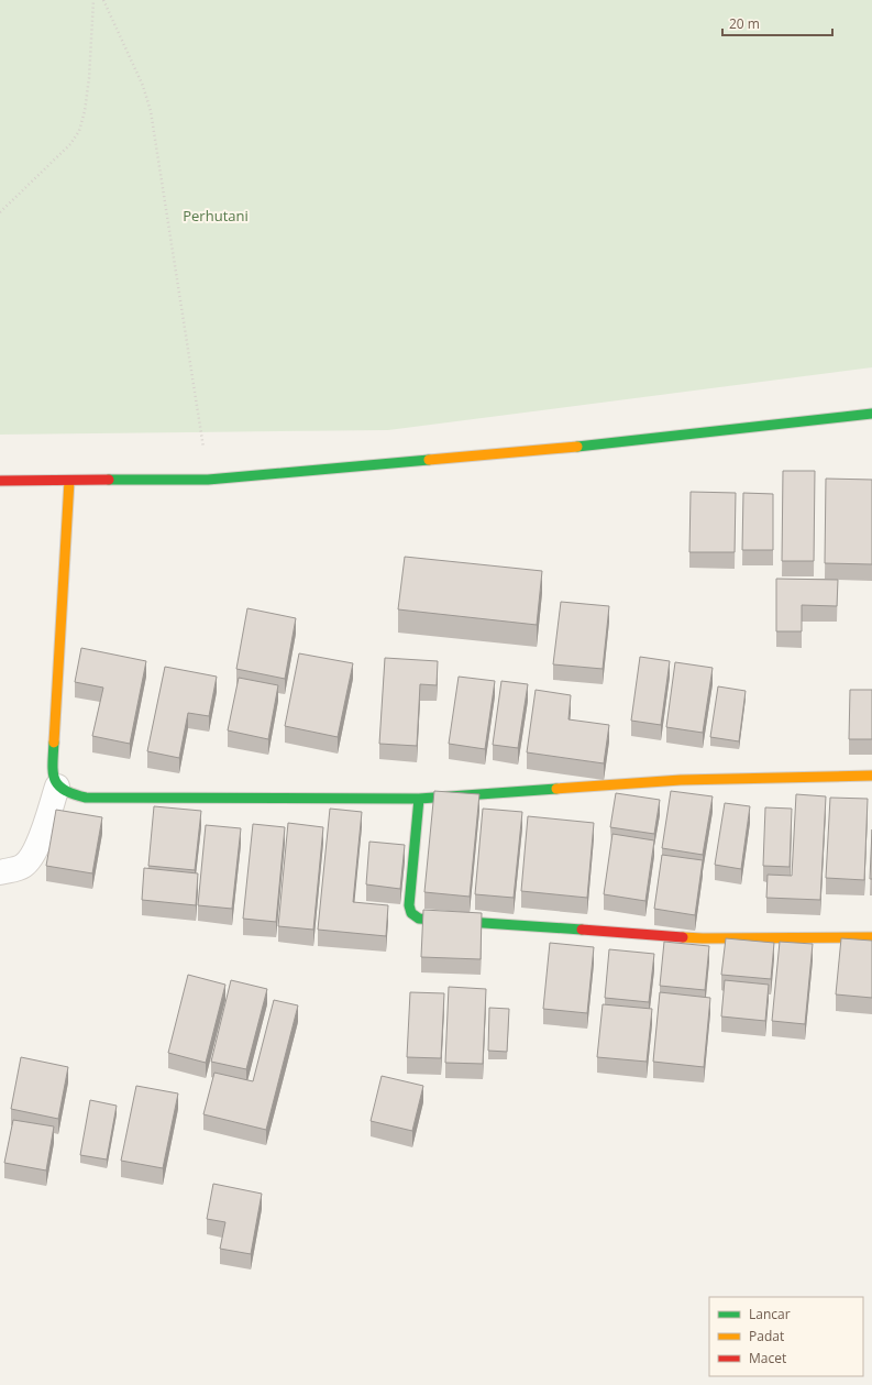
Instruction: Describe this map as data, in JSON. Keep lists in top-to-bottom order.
{
  "parks": ["Perhutani"],
  "legend": ["Lancar", "Padat", "Macet"],
  "scale_bar": "20 m"
}
